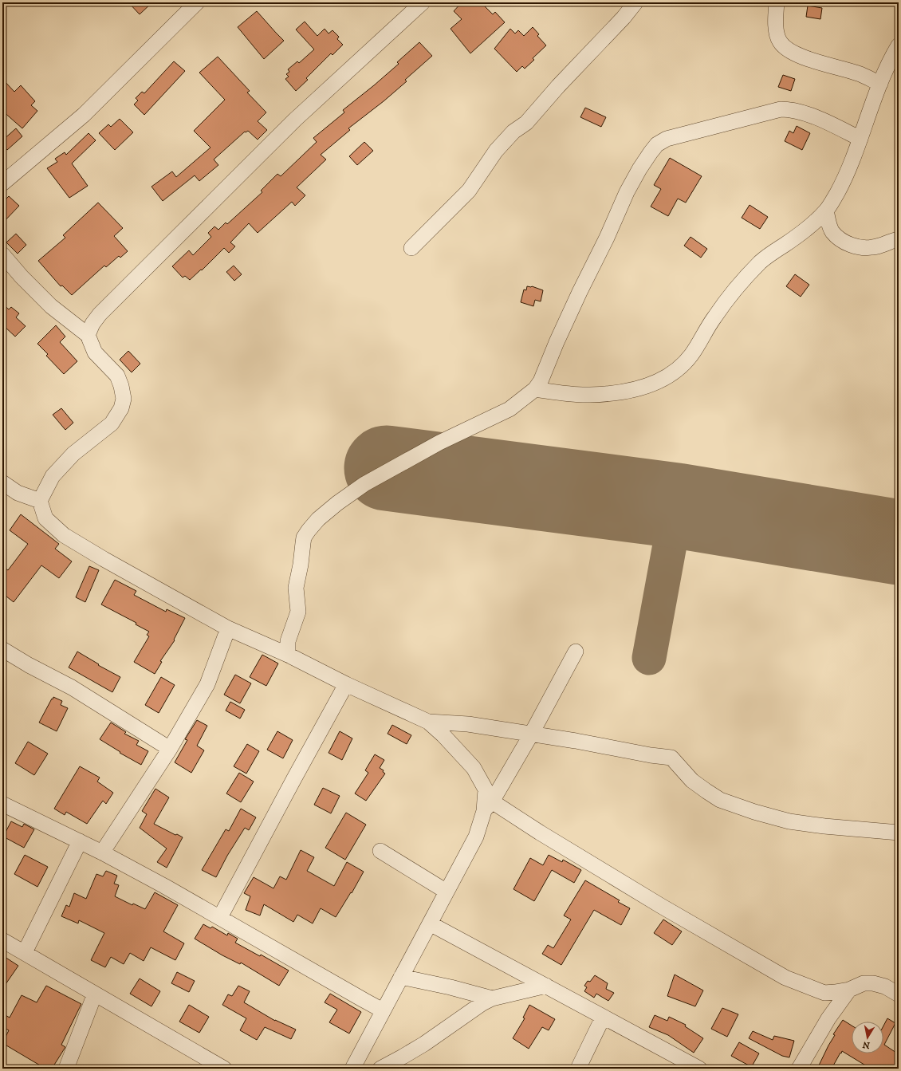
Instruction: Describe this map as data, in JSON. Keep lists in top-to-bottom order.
{
  "north": "bottom"
}
